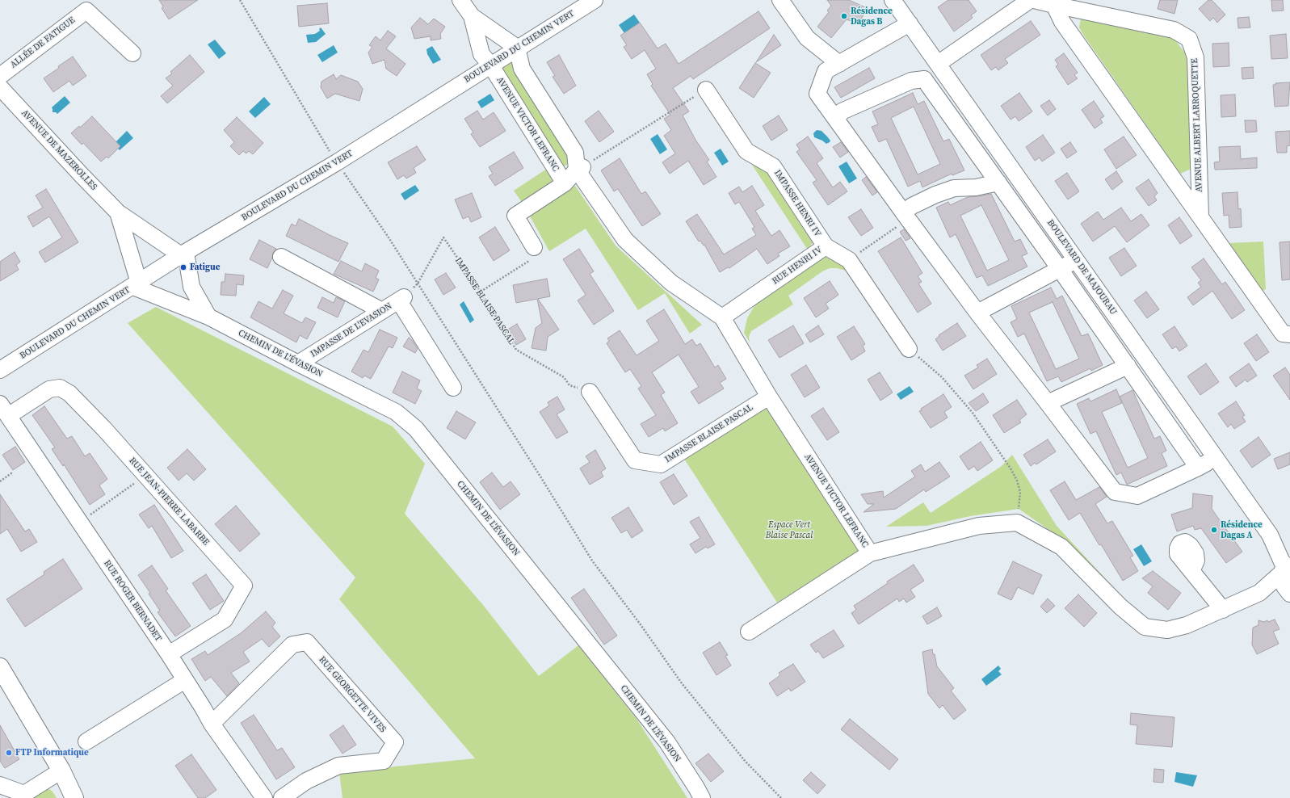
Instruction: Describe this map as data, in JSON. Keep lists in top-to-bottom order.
{
  "streets": {
    "street": [
      "ALLÉE DE FATIGUE",
      "BOULEVARD DU CHEMIN VERT",
      "AVENUE VICTOR LEFRANC",
      "AVENUE ALBERT LARROQUETTE",
      "AVENUE DE MAZEROLLES",
      "IMPASSE HENRI IV",
      "RUE HENRI IV",
      "BOULEVARD DE MAJOURAU",
      "IMPASSE BLAISE PASCAL",
      "IMPASSE DE L'EVASION",
      "CHEMIN DE L'ÉVASION",
      "RUE JEAN-PIERRE LABARBE",
      "RUE ROGER BERNADET",
      "RUE GEORGETTE VIVES"
    ]
  },
  "crossings": [
    ["BOULEVARD DU CHEMIN VERT", "AVENUE VICTOR LEFRANC"],
    ["BOULEVARD DU CHEMIN VERT", "AVENUE DE MAZEROLLES"],
    ["BOULEVARD DU CHEMIN VERT", "CHEMIN DE L'ÉVASION"],
    ["AVENUE VICTOR LEFRANC", "RUE HENRI IV"],
    ["AVENUE VICTOR LEFRANC", "IMPASSE BLAISE PASCAL"],
    ["AVENUE DE MAZEROLLES", "CHEMIN DE L'ÉVASION"],
    ["IMPASSE HENRI IV", "RUE HENRI IV"],
    ["IMPASSE BLAISE PASCAL", "IMPASSE DE L'EVASION"],
    ["IMPASSE DE L'EVASION", "CHEMIN DE L'ÉVASION"],
    ["RUE JEAN-PIERRE LABARBE", "RUE ROGER BERNADET"],
    ["RUE ROGER BERNADET", "RUE GEORGETTE VIVES"]
  ],
  "parks": ["Espace Vert Blaise Pascal"],
  "places": [
    "Résidence Dagas B",
    "Fatigue",
    "Résidence Dagas A",
    "FTP Informatique"
  ]
}
